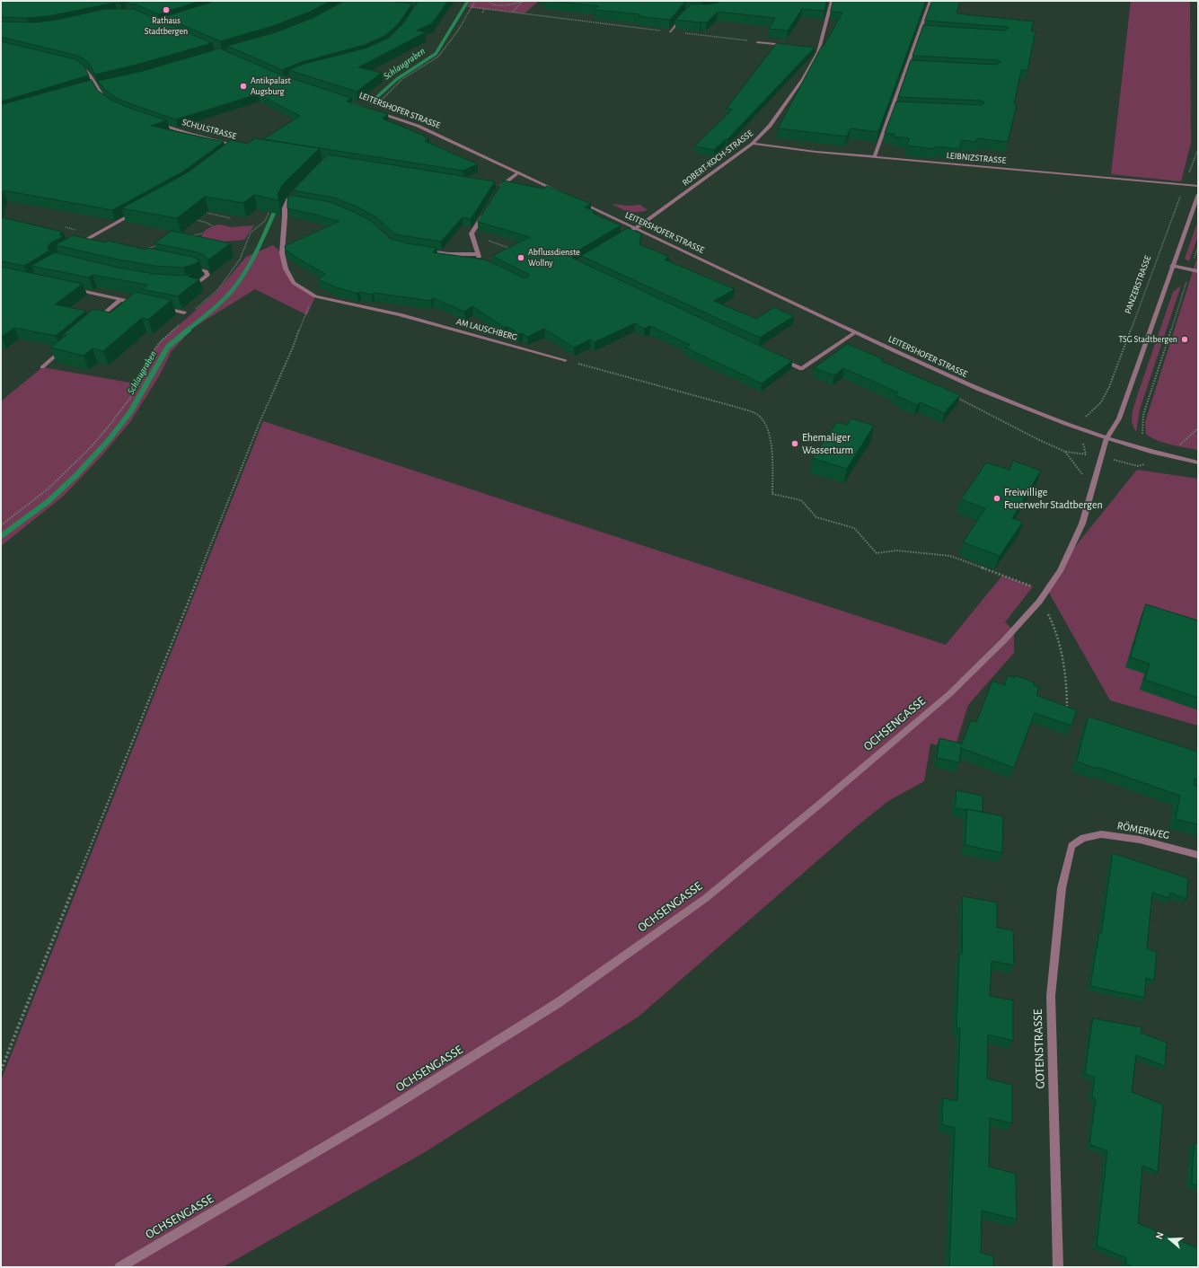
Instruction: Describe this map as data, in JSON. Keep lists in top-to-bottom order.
{
  "streets": {
    "street": [
      "LEITERSHOFER STRASSE",
      "SCHULSTRASSE",
      "ROBERT-KOCH-STRASSE",
      "LEIBNIZSTRASSE",
      "AM LAUSCHBERG",
      "OCHSENGASSE",
      "RÖMERWEG",
      "GOTENSTRASSE"
    ],
    "path": ["PANZERSTRASSE"]
  },
  "crossings": [
    ["LEITERSHOFER STRASSE", "ROBERT-KOCH-STRASSE"],
    ["LEITERSHOFER STRASSE", "OCHSENGASSE"],
    ["ROBERT-KOCH-STRASSE", "LEIBNIZSTRASSE"],
    ["LEIBNIZSTRASSE", "PANZERSTRASSE"],
    ["RÖMERWEG", "GOTENSTRASSE"]
  ],
  "water": ["Schlaugraben"],
  "places": [
    "Rathaus Stadtbergen",
    "Antikpalast Augsburg",
    "Abflussdienste Wollny",
    "TSG Stadtbergen",
    "Ehemaliger Wasserturm",
    "Freiwillige Feuerwehr Stadtbergen"
  ],
  "north": "left"
}
